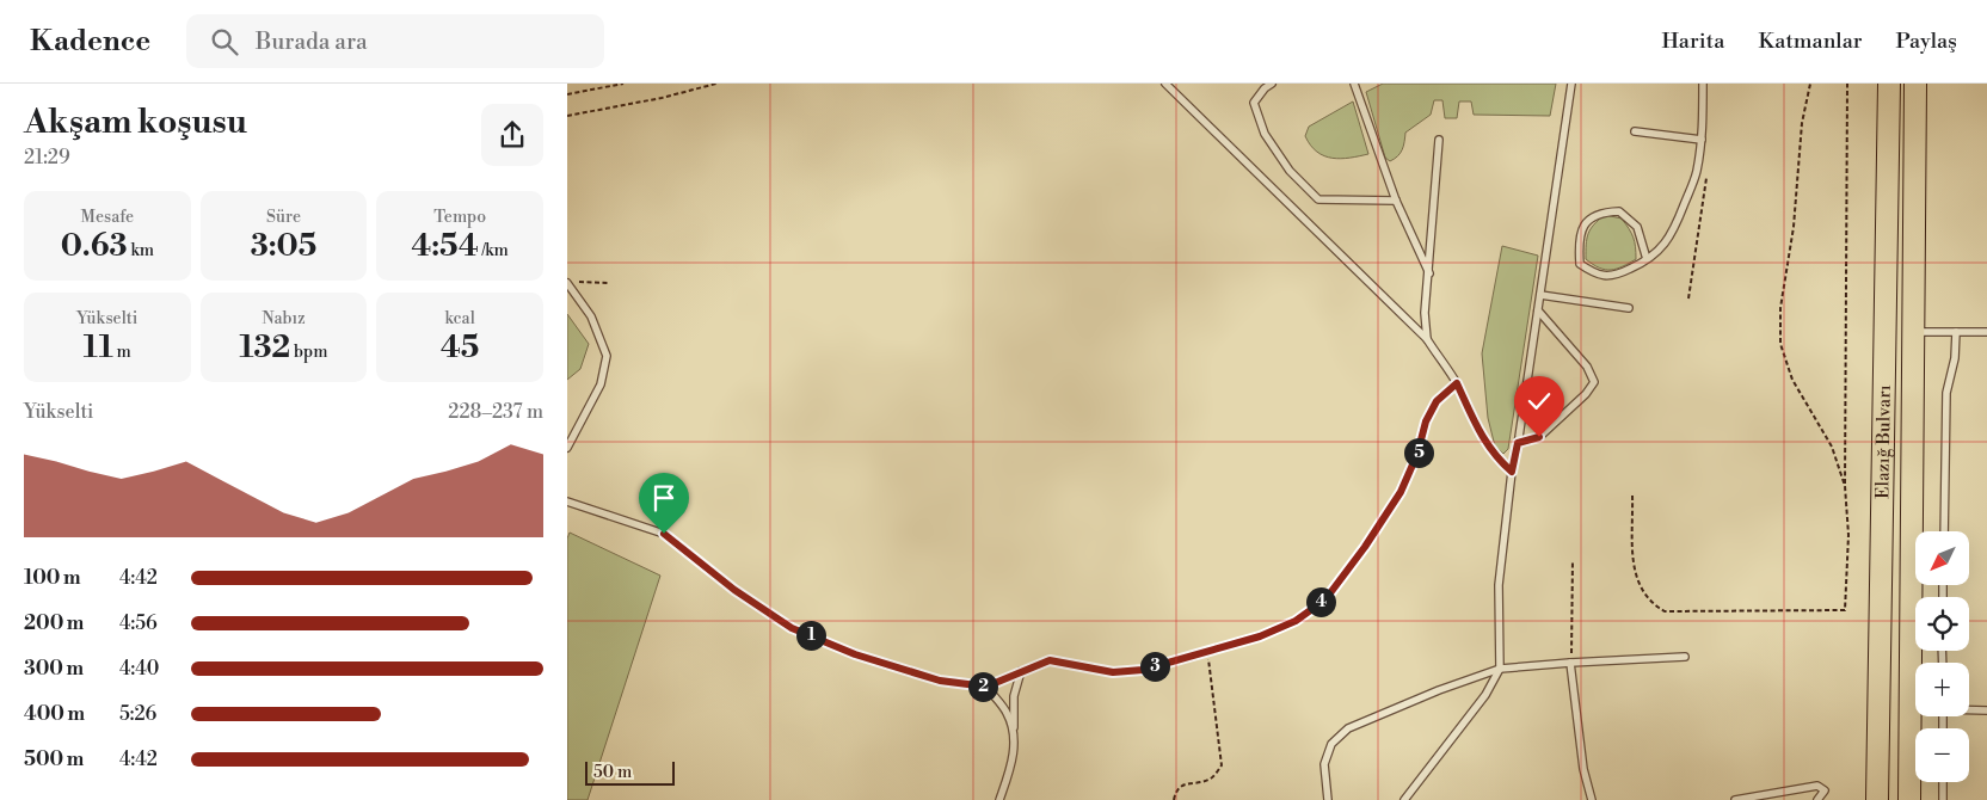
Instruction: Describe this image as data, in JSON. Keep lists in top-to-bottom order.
{
  "streets": {
    "main road": ["Elazığ Bulvarı"]
  },
  "scale_bar": "50 m",
  "north": "bottom left",
  "page": {
    "header": "Kadence",
    "search": "Burada ara",
    "nav": ["Harita", "Katmanlar", "Paylaş"],
    "heading": ["Akşam koşusu", "21:29"],
    "stats": [
      ["Mesafe", "0.63 km"],
      ["Süre", "3:05"],
      ["Tempo", "4:54 /km"],
      ["Yükselti", "11 m"],
      ["Nabız", "132 bpm"],
      ["kcal", "45"]
    ],
    "chart": ["Yükselti", "228–237 m"],
    "pins": [
      "5",
      "4",
      "1",
      "3",
      "2"
    ],
    "map_buttons": ["+", "−"],
    "list": [
      {
        "name": "100 m",
        "note": "4:42"
      },
      {
        "name": "200 m",
        "note": "4:56"
      },
      {
        "name": "300 m",
        "note": "4:40"
      },
      {
        "name": "400 m",
        "note": "5:26"
      },
      {
        "name": "500 m",
        "note": "4:42"
      }
    ],
    "scale": "50 m"
  }
}
